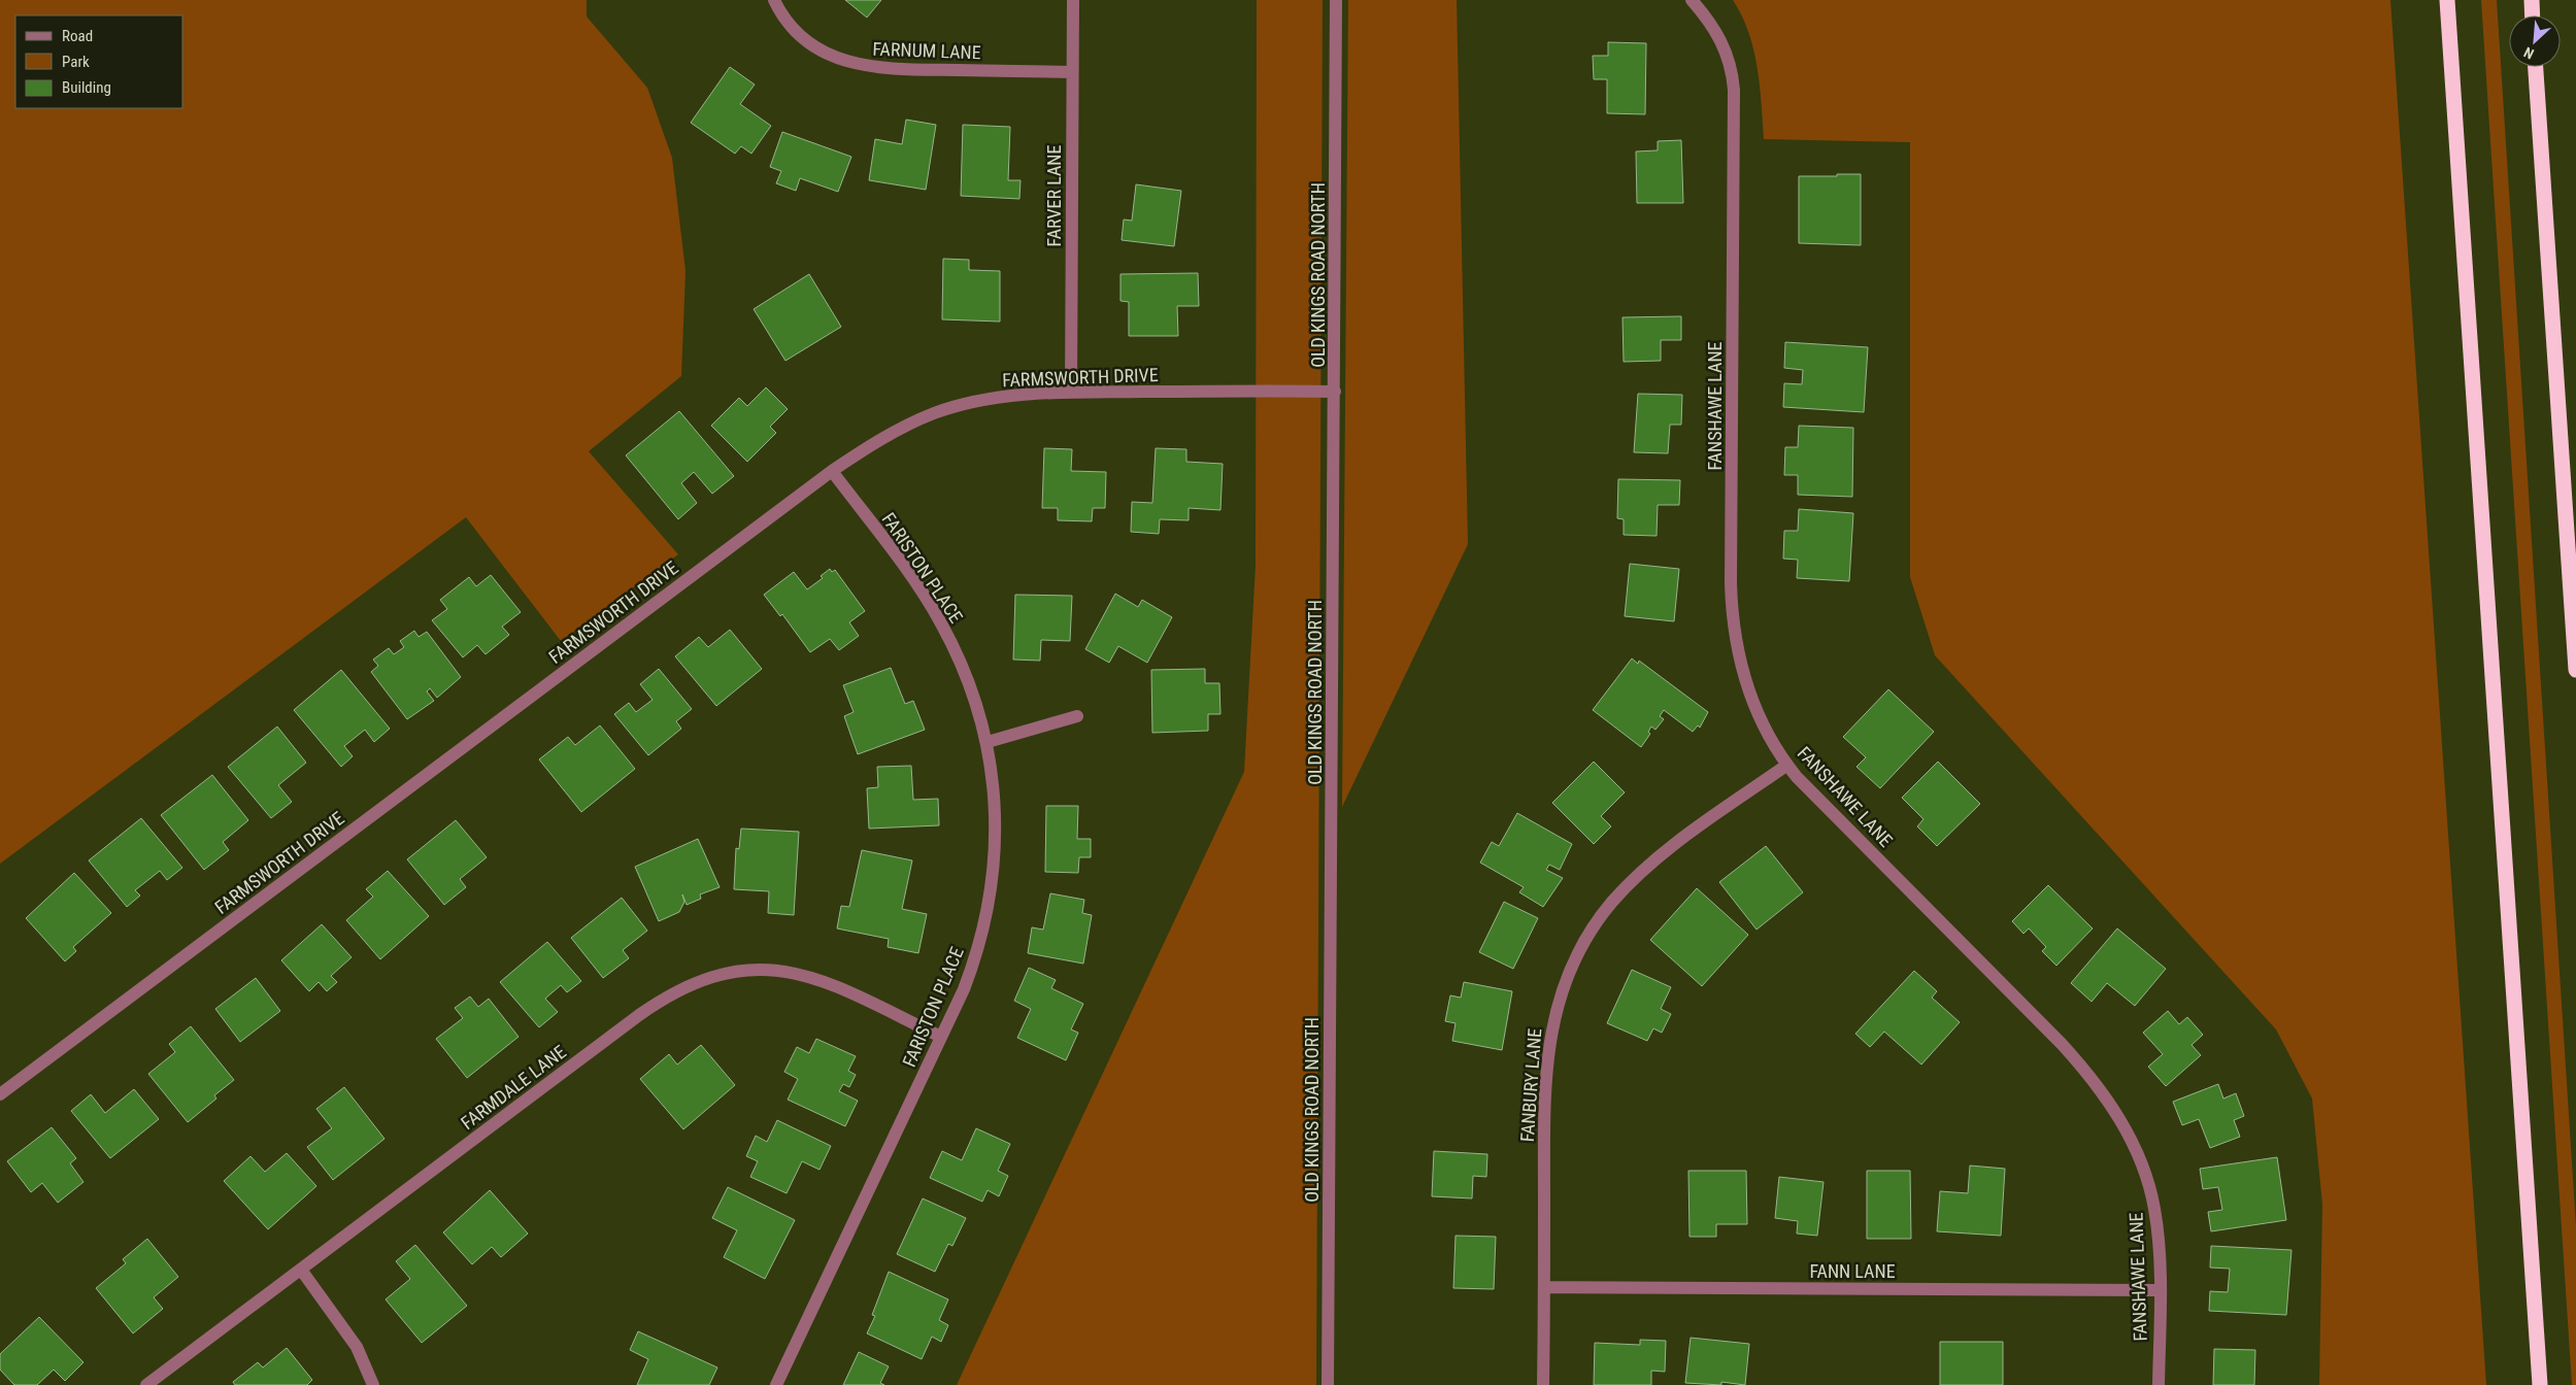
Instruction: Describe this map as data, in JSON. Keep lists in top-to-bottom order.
{
  "streets": {
    "street": [
      "FARNUM LANE",
      "FARVER LANE",
      "OLD KINGS ROAD NORTH",
      "FARMSWORTH DRIVE",
      "FANSHAWE LANE",
      "FARISTON PLACE",
      "FANBURY LANE",
      "FARMDALE LANE",
      "FANN LANE"
    ]
  },
  "crossings": [
    ["FARNUM LANE", "FARVER LANE"],
    ["FARVER LANE", "FARMSWORTH DRIVE"],
    ["OLD KINGS ROAD NORTH", "FARMSWORTH DRIVE"],
    ["FARMSWORTH DRIVE", "FARISTON PLACE"],
    ["FANSHAWE LANE", "FANBURY LANE"],
    ["FANSHAWE LANE", "FANN LANE"],
    ["FARISTON PLACE", "FARMDALE LANE"],
    ["FANBURY LANE", "FANN LANE"]
  ],
  "legend": ["Road", "Park", "Building"],
  "north": "bottom left"
}
